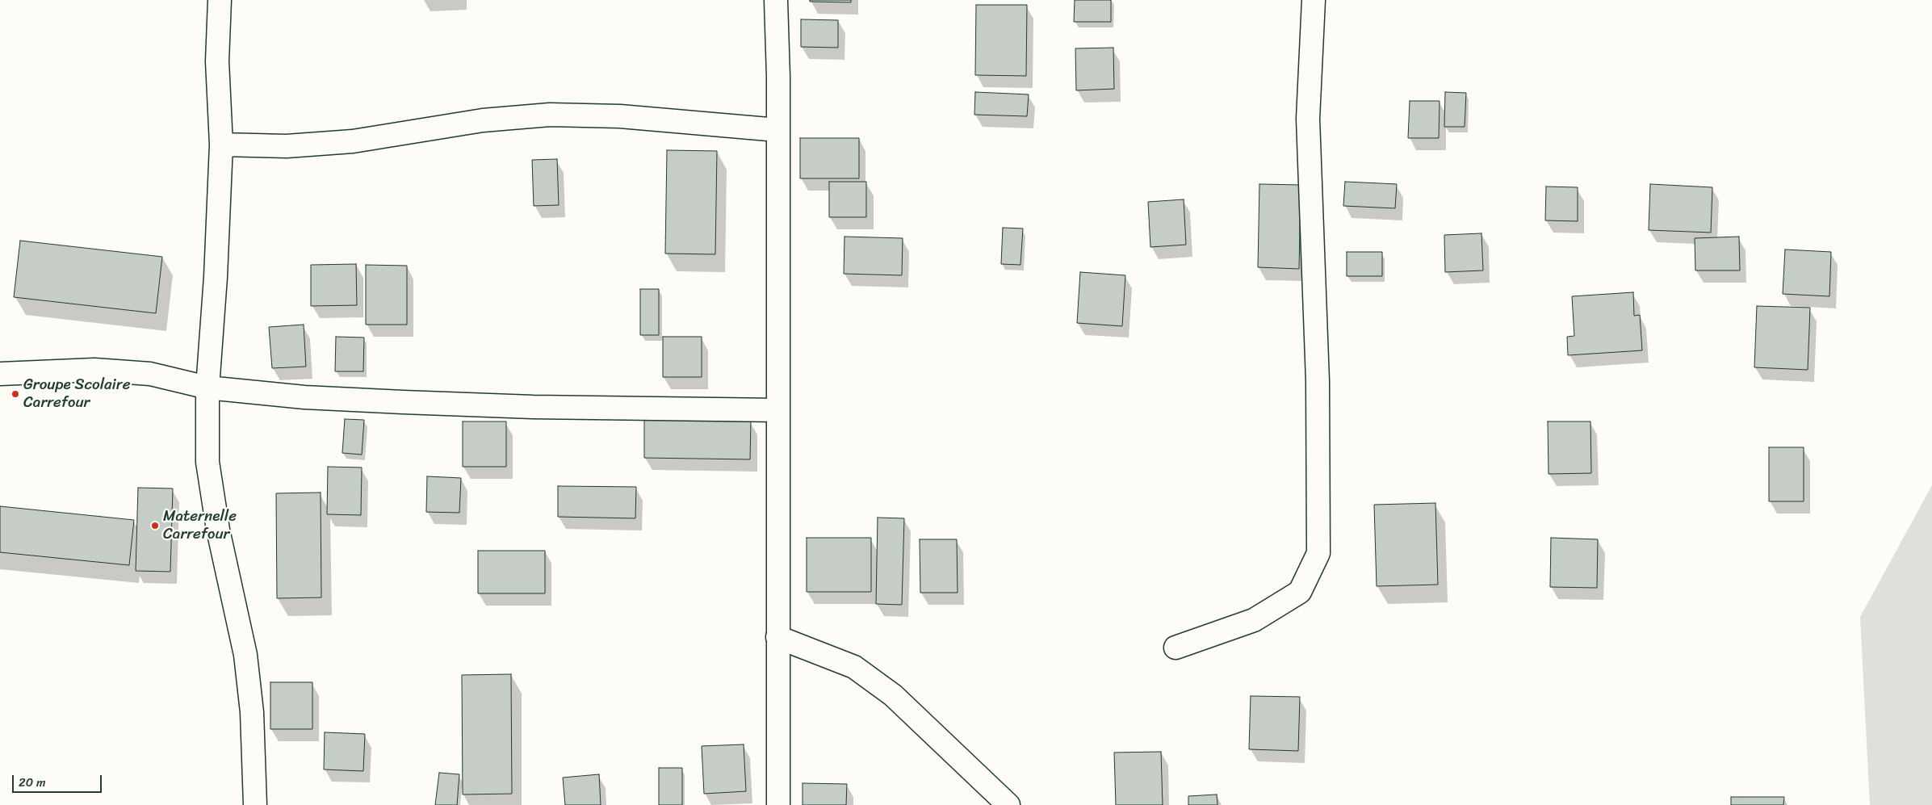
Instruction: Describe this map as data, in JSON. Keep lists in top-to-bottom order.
{
  "places": ["Groupe Scolaire Carrefour", "Maternelle Carrefour"],
  "scale_bar": "20 m"
}
